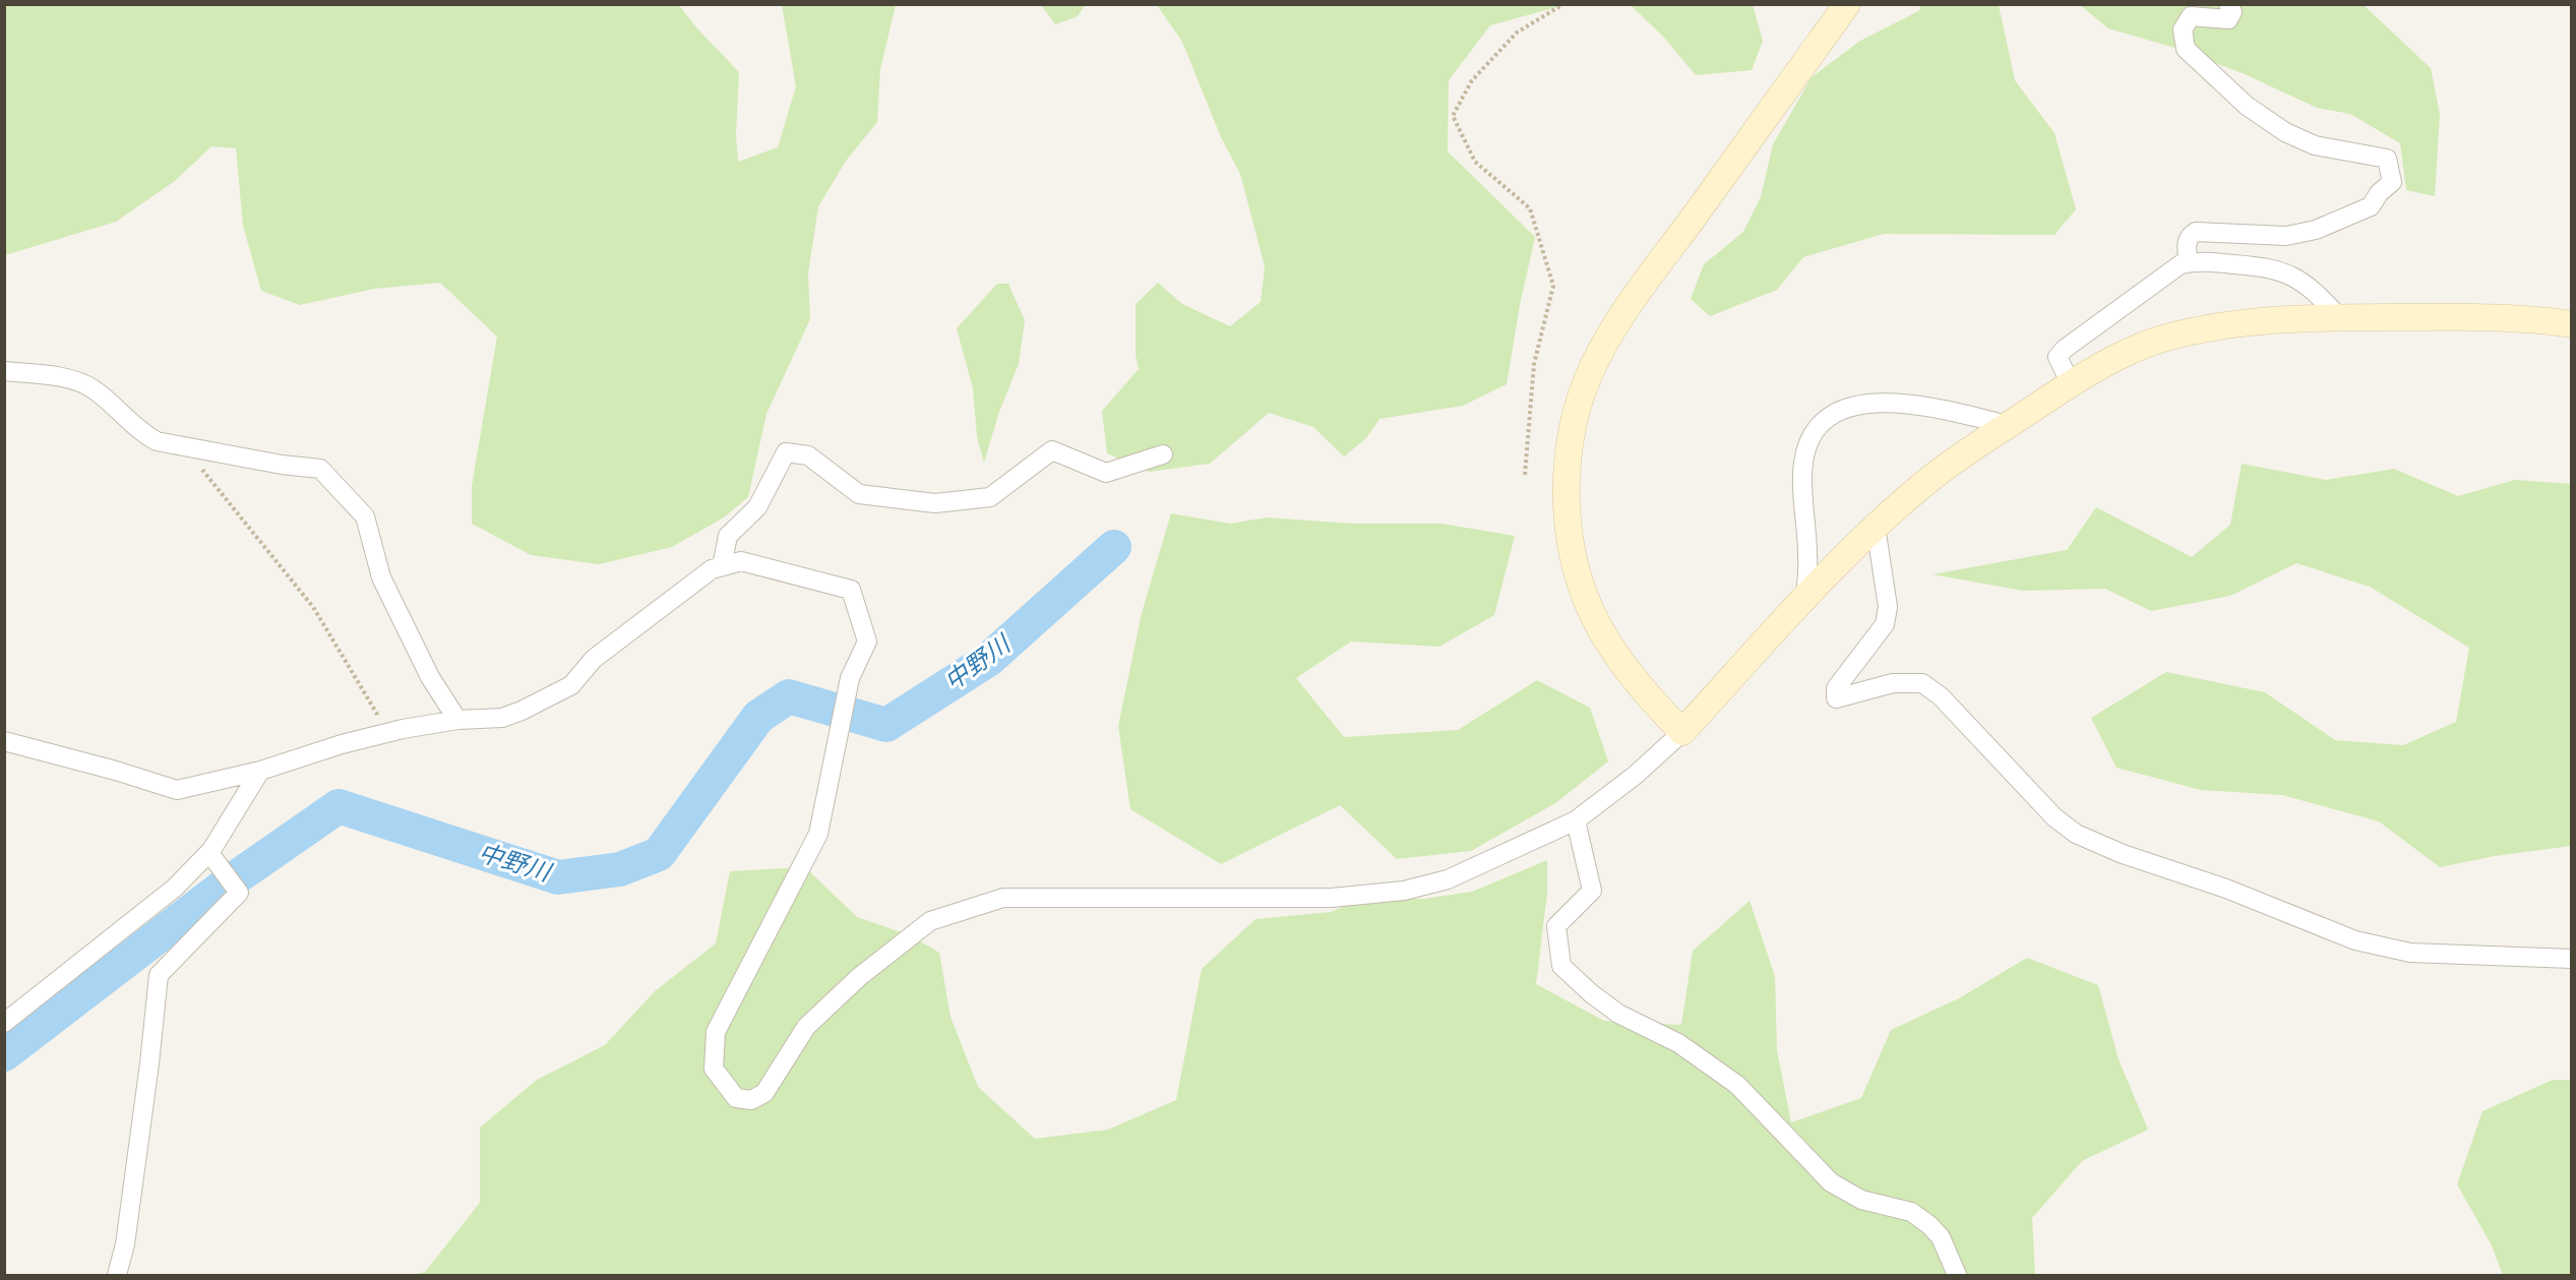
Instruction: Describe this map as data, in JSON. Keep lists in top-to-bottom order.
{
  "water": ["中野川"]
}
